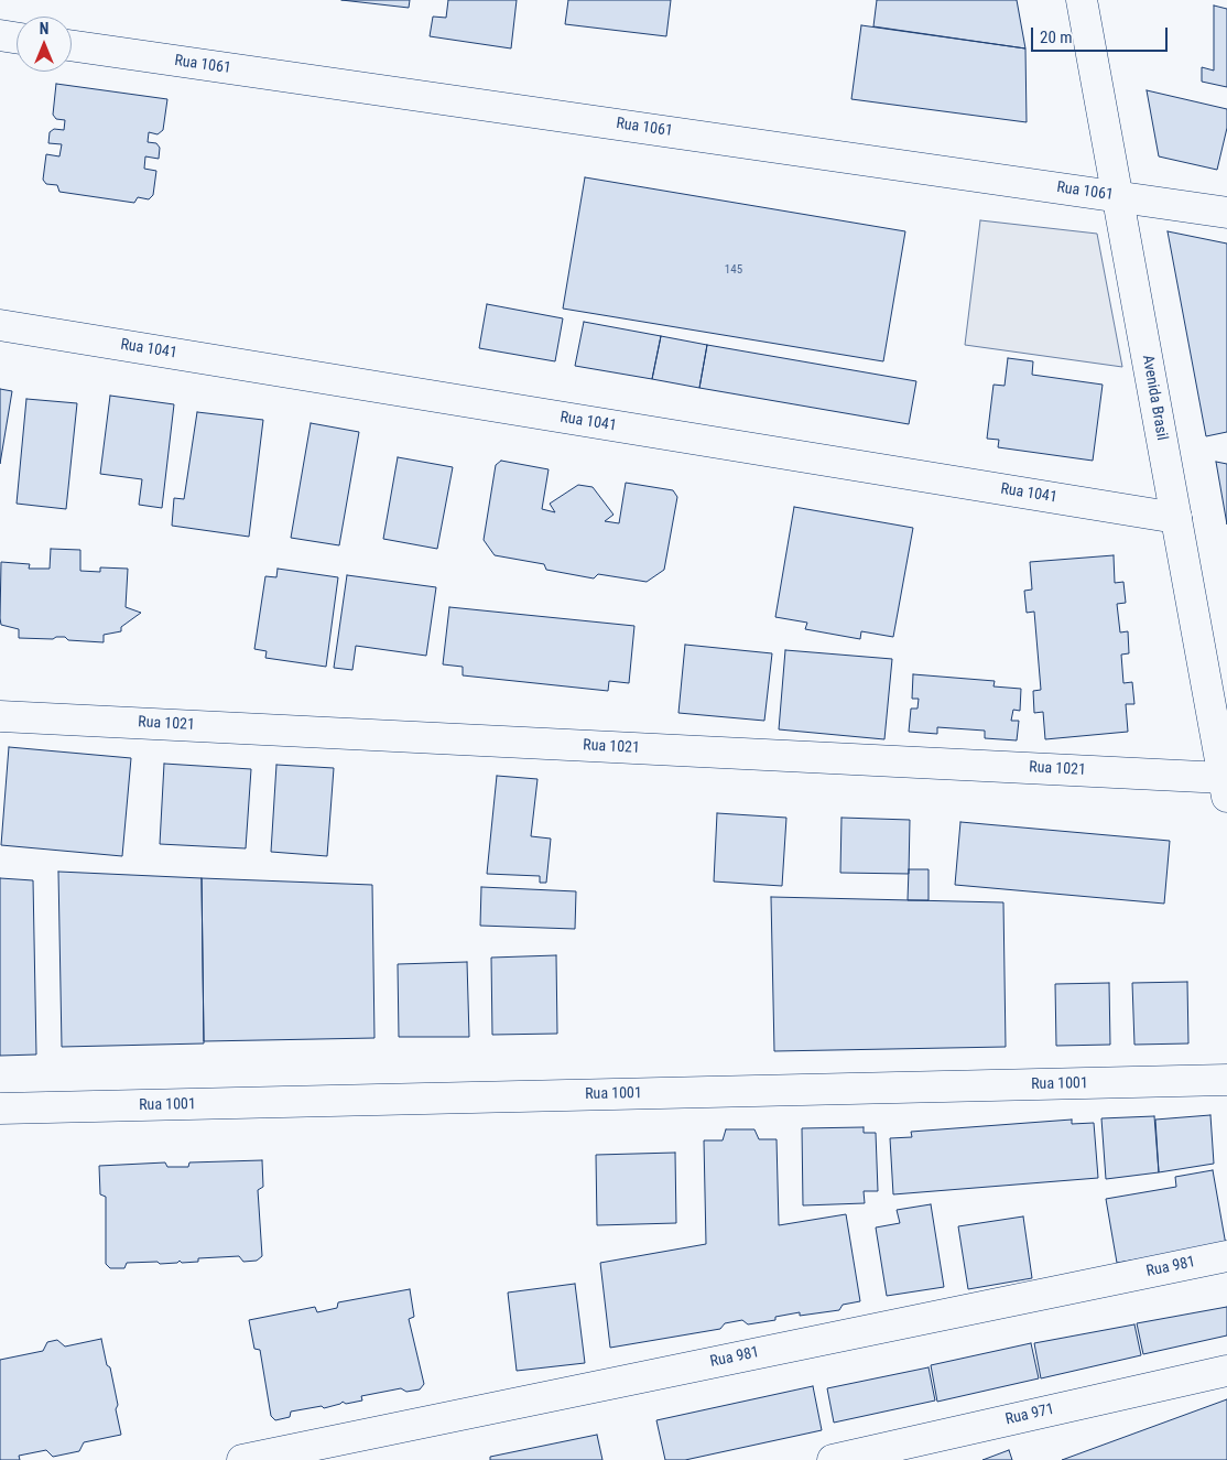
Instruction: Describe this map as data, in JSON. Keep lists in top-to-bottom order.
{
  "streets": {
    "street": [
      "Rua 1061",
      "Rua 1041",
      "Avenida Brasil",
      "Rua 1021",
      "Rua 1001",
      "Rua 981",
      "Rua 971"
    ]
  },
  "crossings": [
    ["Rua 1061", "Avenida Brasil"],
    ["Rua 1041", "Avenida Brasil"],
    ["Avenida Brasil", "Rua 1021"]
  ],
  "house_numbers": ["145"],
  "scale_bar": "20 m",
  "north": "top"
}
